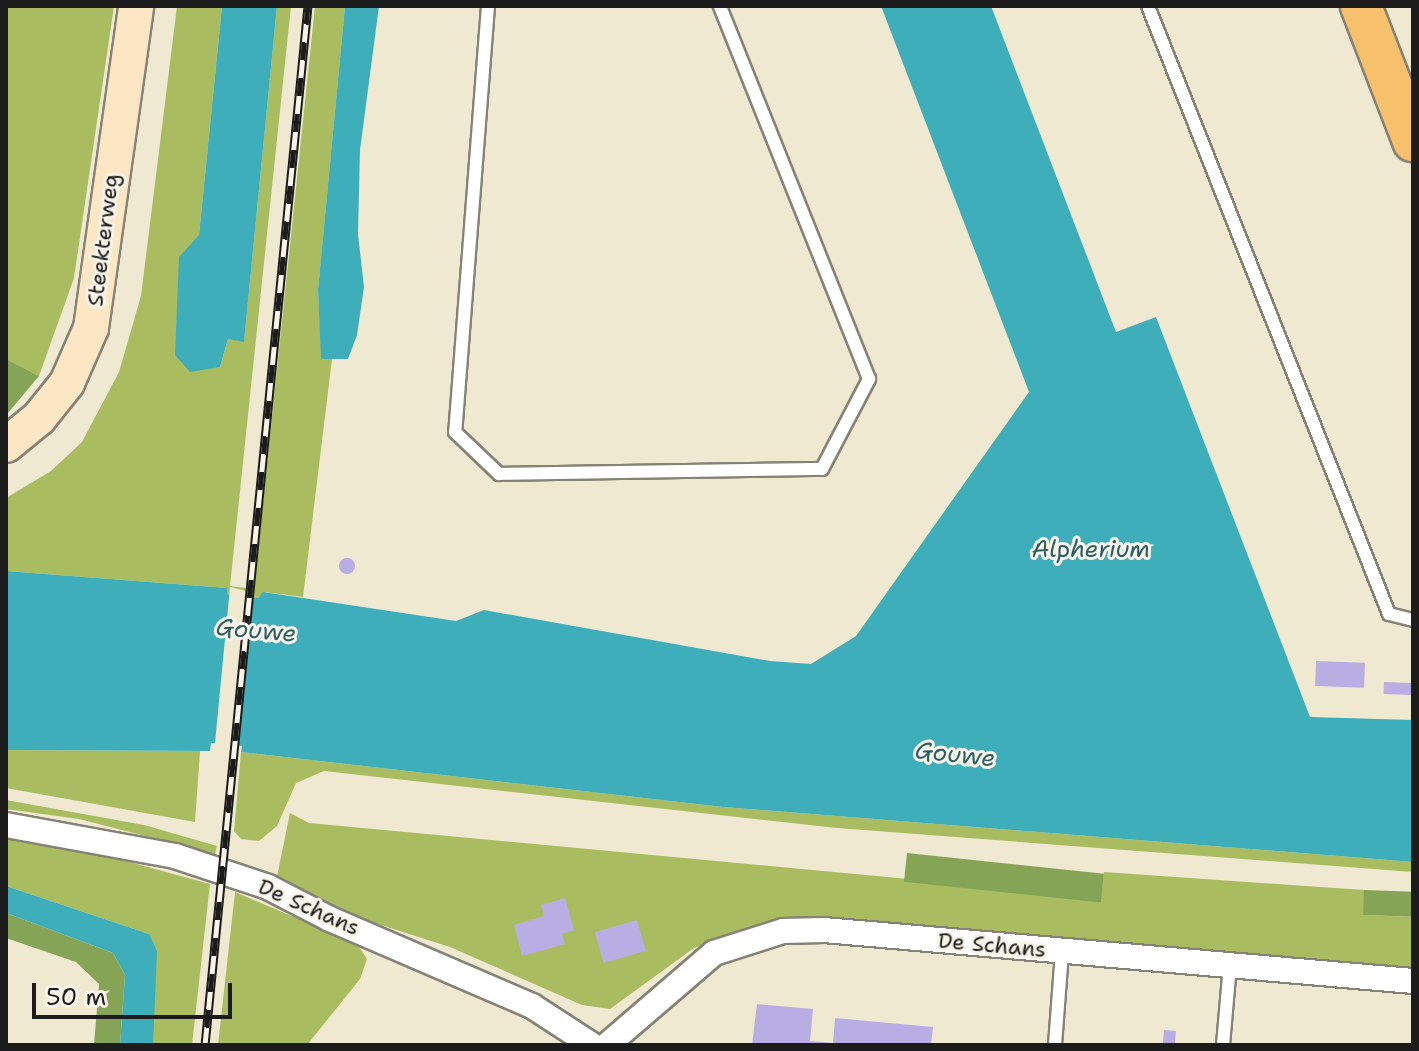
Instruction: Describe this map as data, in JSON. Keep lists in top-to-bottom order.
{
  "streets": {
    "main road": ["Steekterweg"],
    "street": ["De Schans"]
  },
  "water": ["Alpherium", "Gouwe"],
  "scale_bar": "50 m"
}
